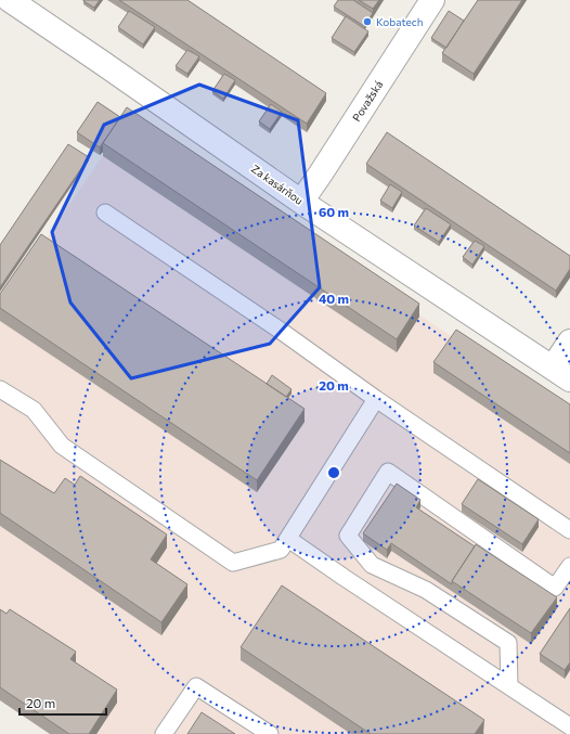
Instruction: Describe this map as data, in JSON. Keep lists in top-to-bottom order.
{
  "streets": {
    "street": ["Považská", "Za kasárňou"]
  },
  "crossings": [
    ["Považská", "Za kasárňou"]
  ],
  "places": ["Kobatech"],
  "scale_bar": "20 m",
  "rings": ["60 m", "40 m", "20 m"]
}
